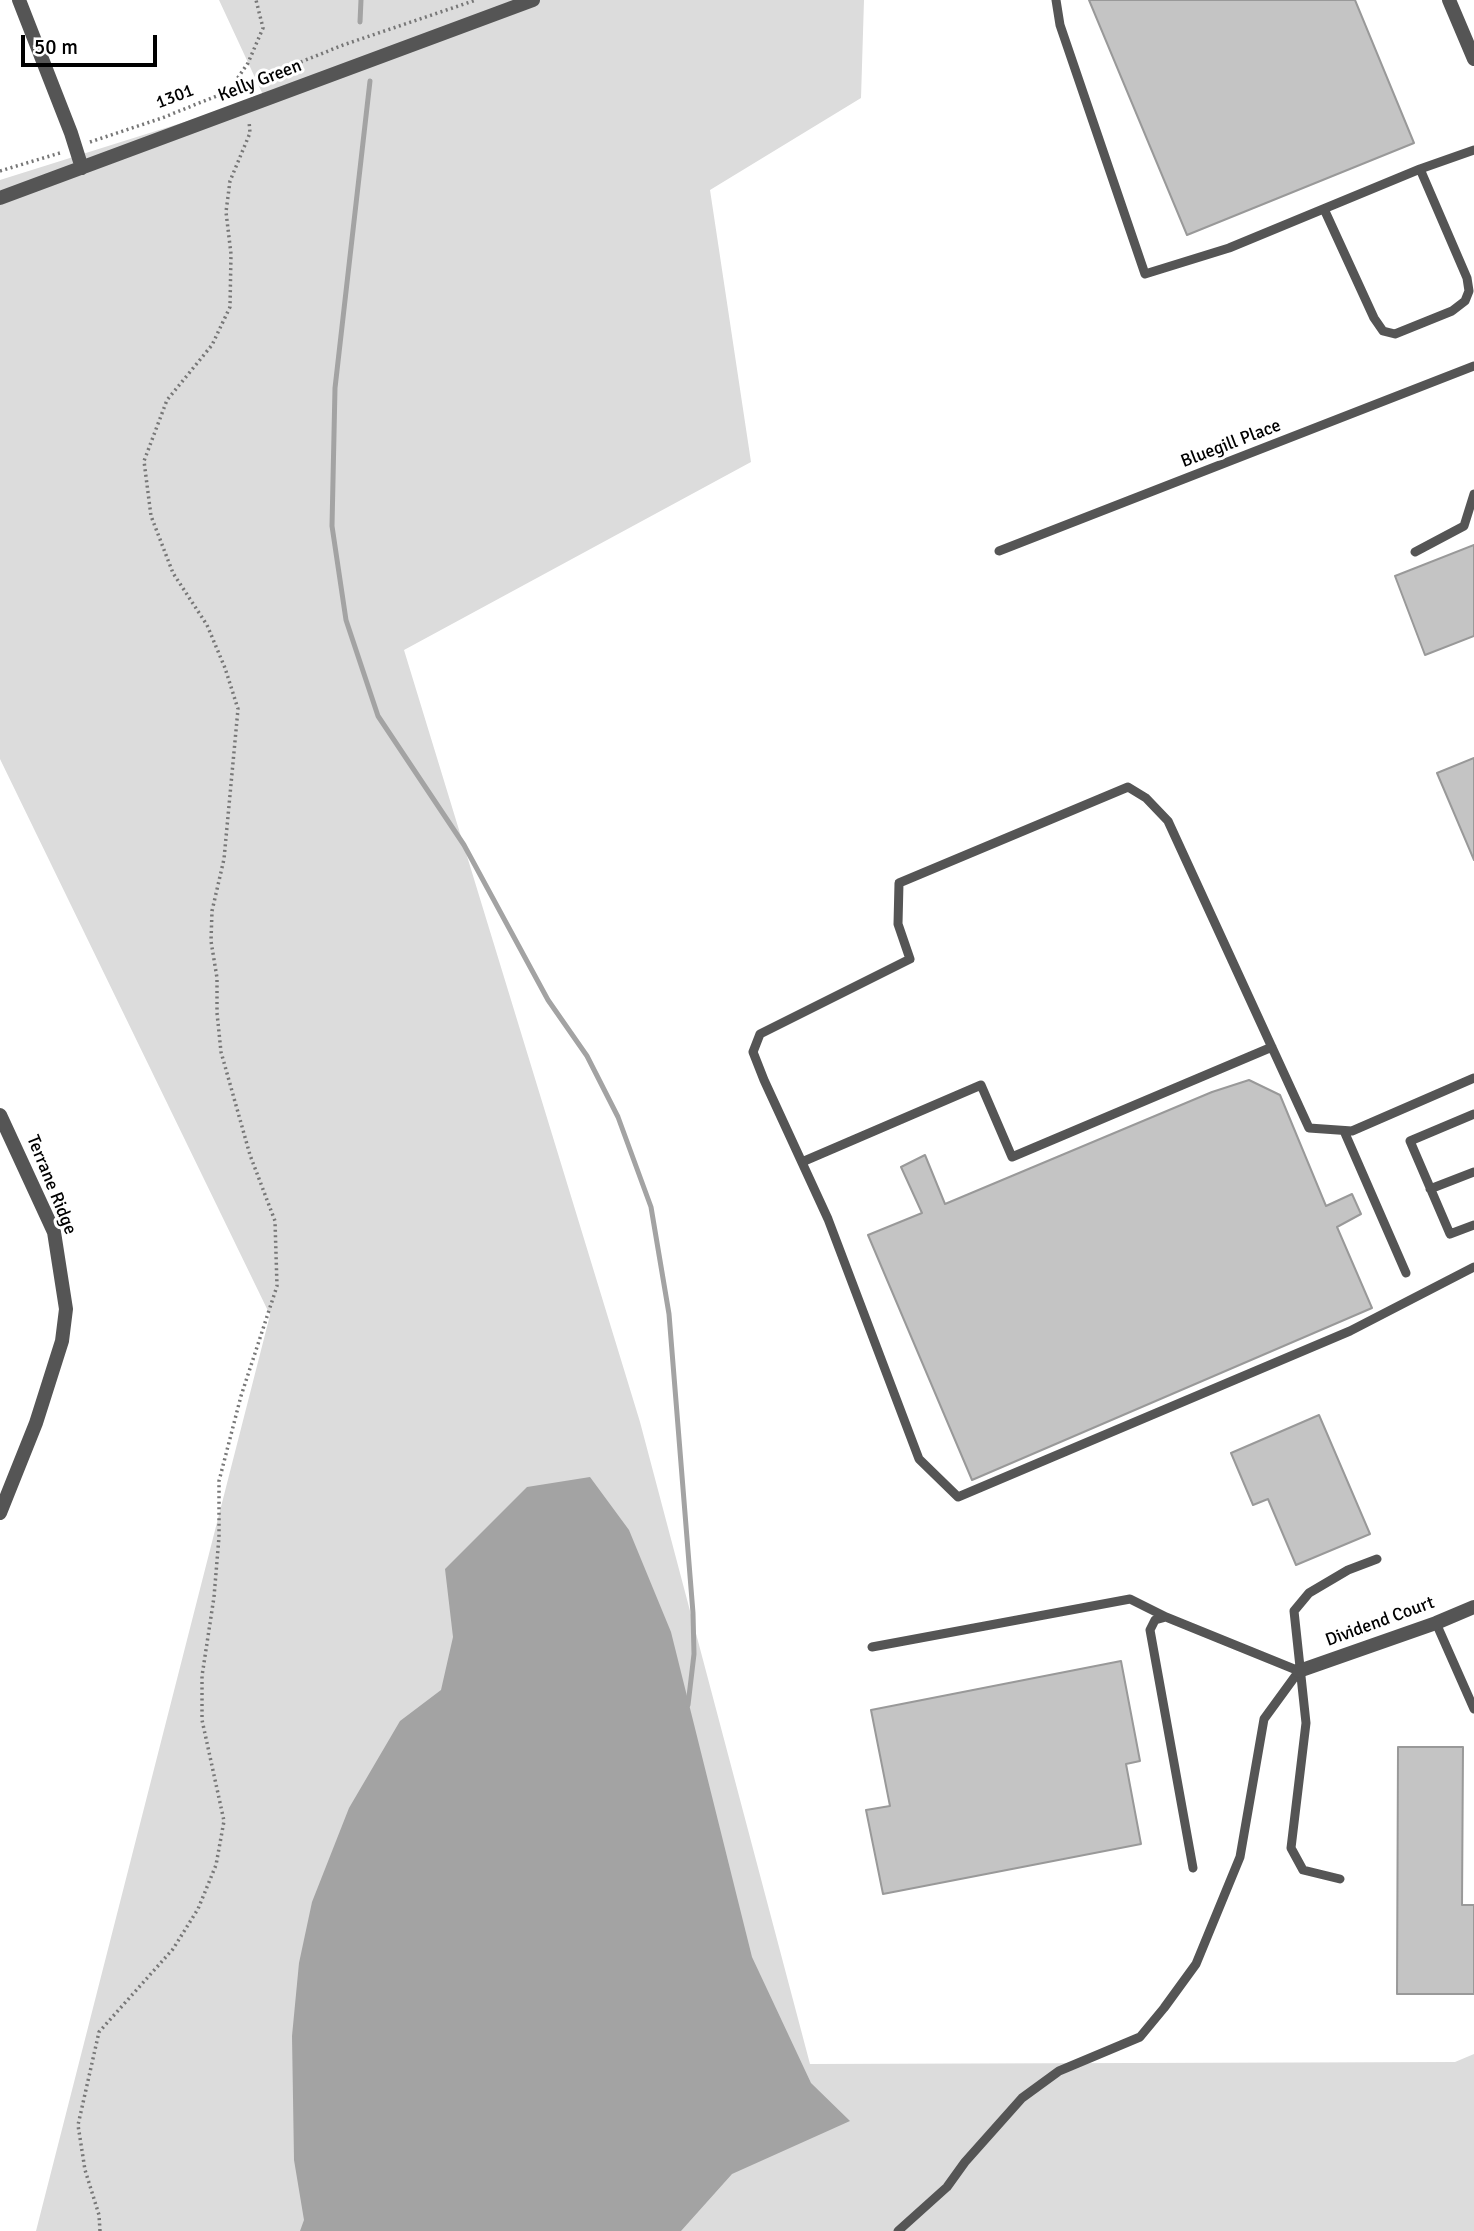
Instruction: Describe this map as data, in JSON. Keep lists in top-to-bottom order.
{
  "streets": {
    "street": ["Kelly Green", "Terrane Ridge", "Dividend Court"],
    "lane": ["Bluegill Place"],
    "path": ["1301"]
  },
  "scale_bar": "50 m"
}
